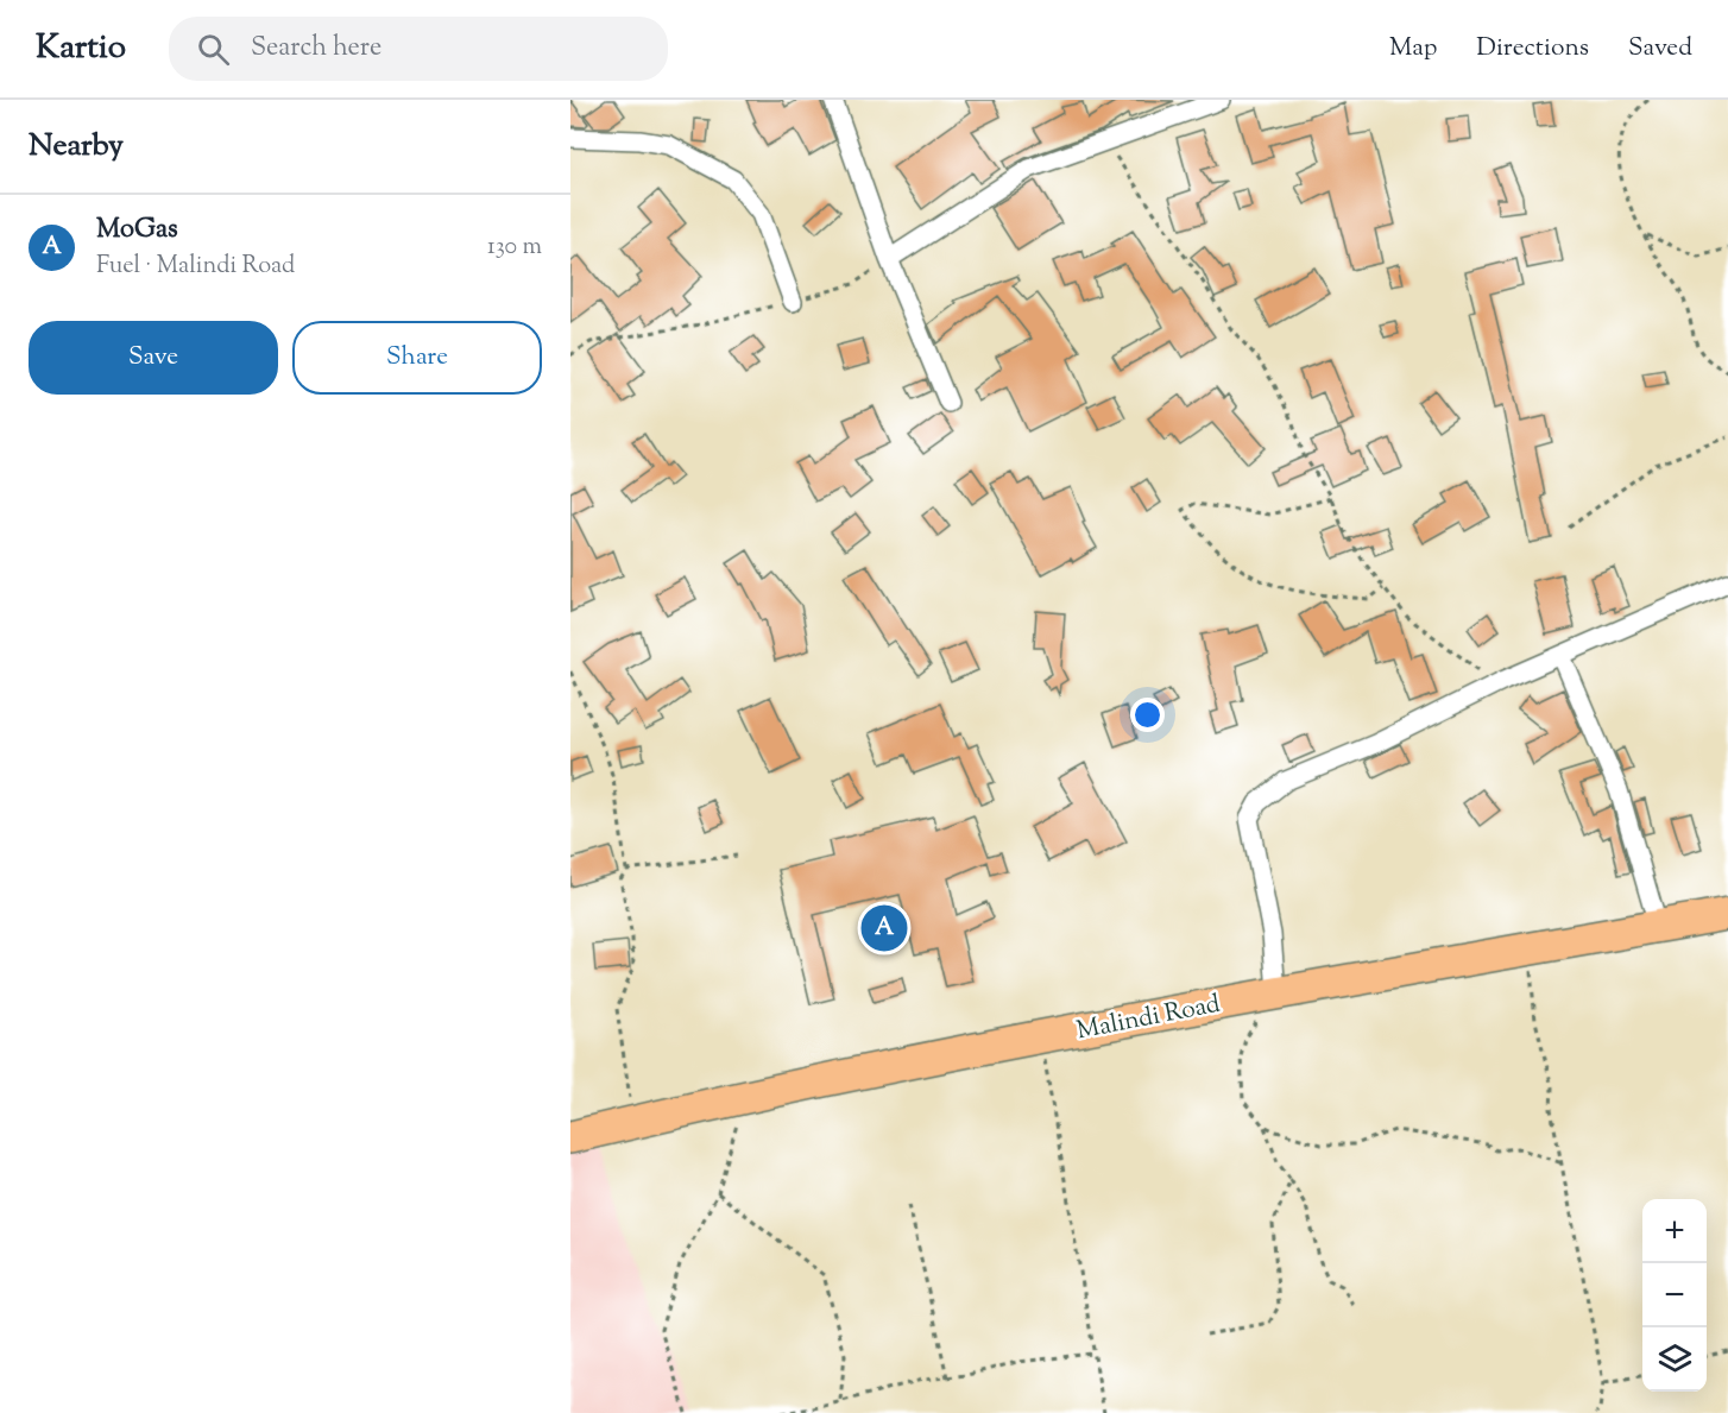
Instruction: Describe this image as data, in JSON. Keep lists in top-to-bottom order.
{
  "streets": {
    "highway": ["Malindi Road"]
  },
  "page": {
    "header": "Kartio",
    "search": "Search here",
    "nav": ["Map", "Directions", "Saved"],
    "heading": "Nearby",
    "list": [
      {
        "mark": "A",
        "name": "MoGas",
        "note": "Fuel · Malindi Road",
        "value": "130 m"
      }
    ],
    "buttons": ["Save", "Share"],
    "pins": "A",
    "map_buttons": ["+", "−"]
  }
}
